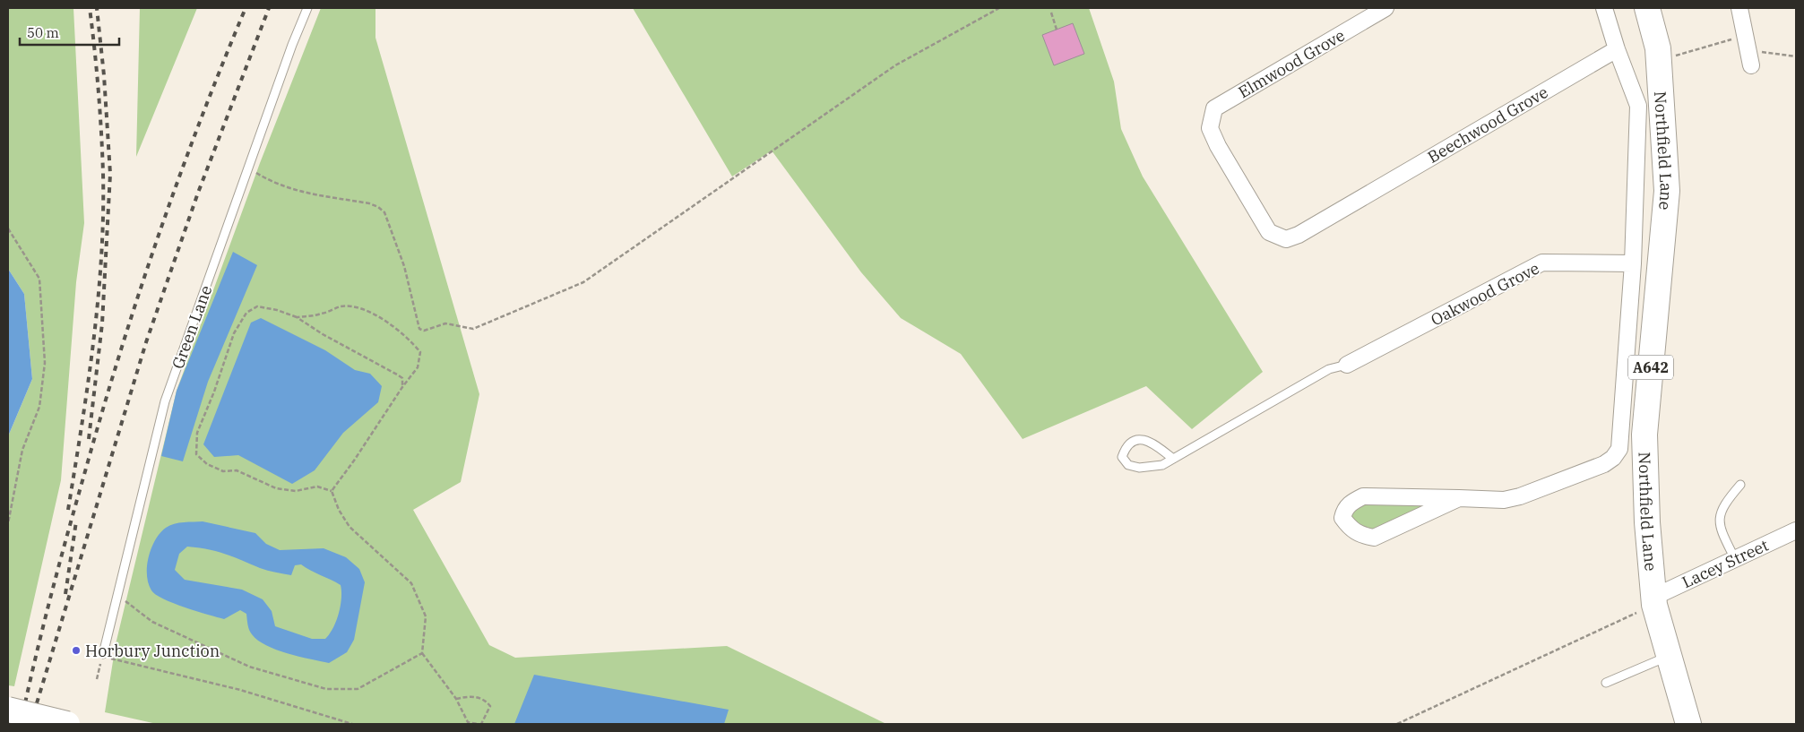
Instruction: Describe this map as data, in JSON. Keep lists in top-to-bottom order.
{
  "streets": {
    "highway": ["Northfield Lane", "A642"],
    "street": [
      "Elmwood Grove",
      "Beechwood Grove",
      "Oakwood Grove",
      "Lacey Street"
    ],
    "lane": ["Green Lane"]
  },
  "crossings": [
    ["Elmwood Grove", "Beechwood Grove"],
    ["Beechwood Grove", "Northfield Lane"],
    ["Northfield Lane", "Oakwood Grove"],
    ["Northfield Lane", "Lacey Street"]
  ],
  "places": ["Horbury Junction"],
  "scale_bar": "50 m"
}
